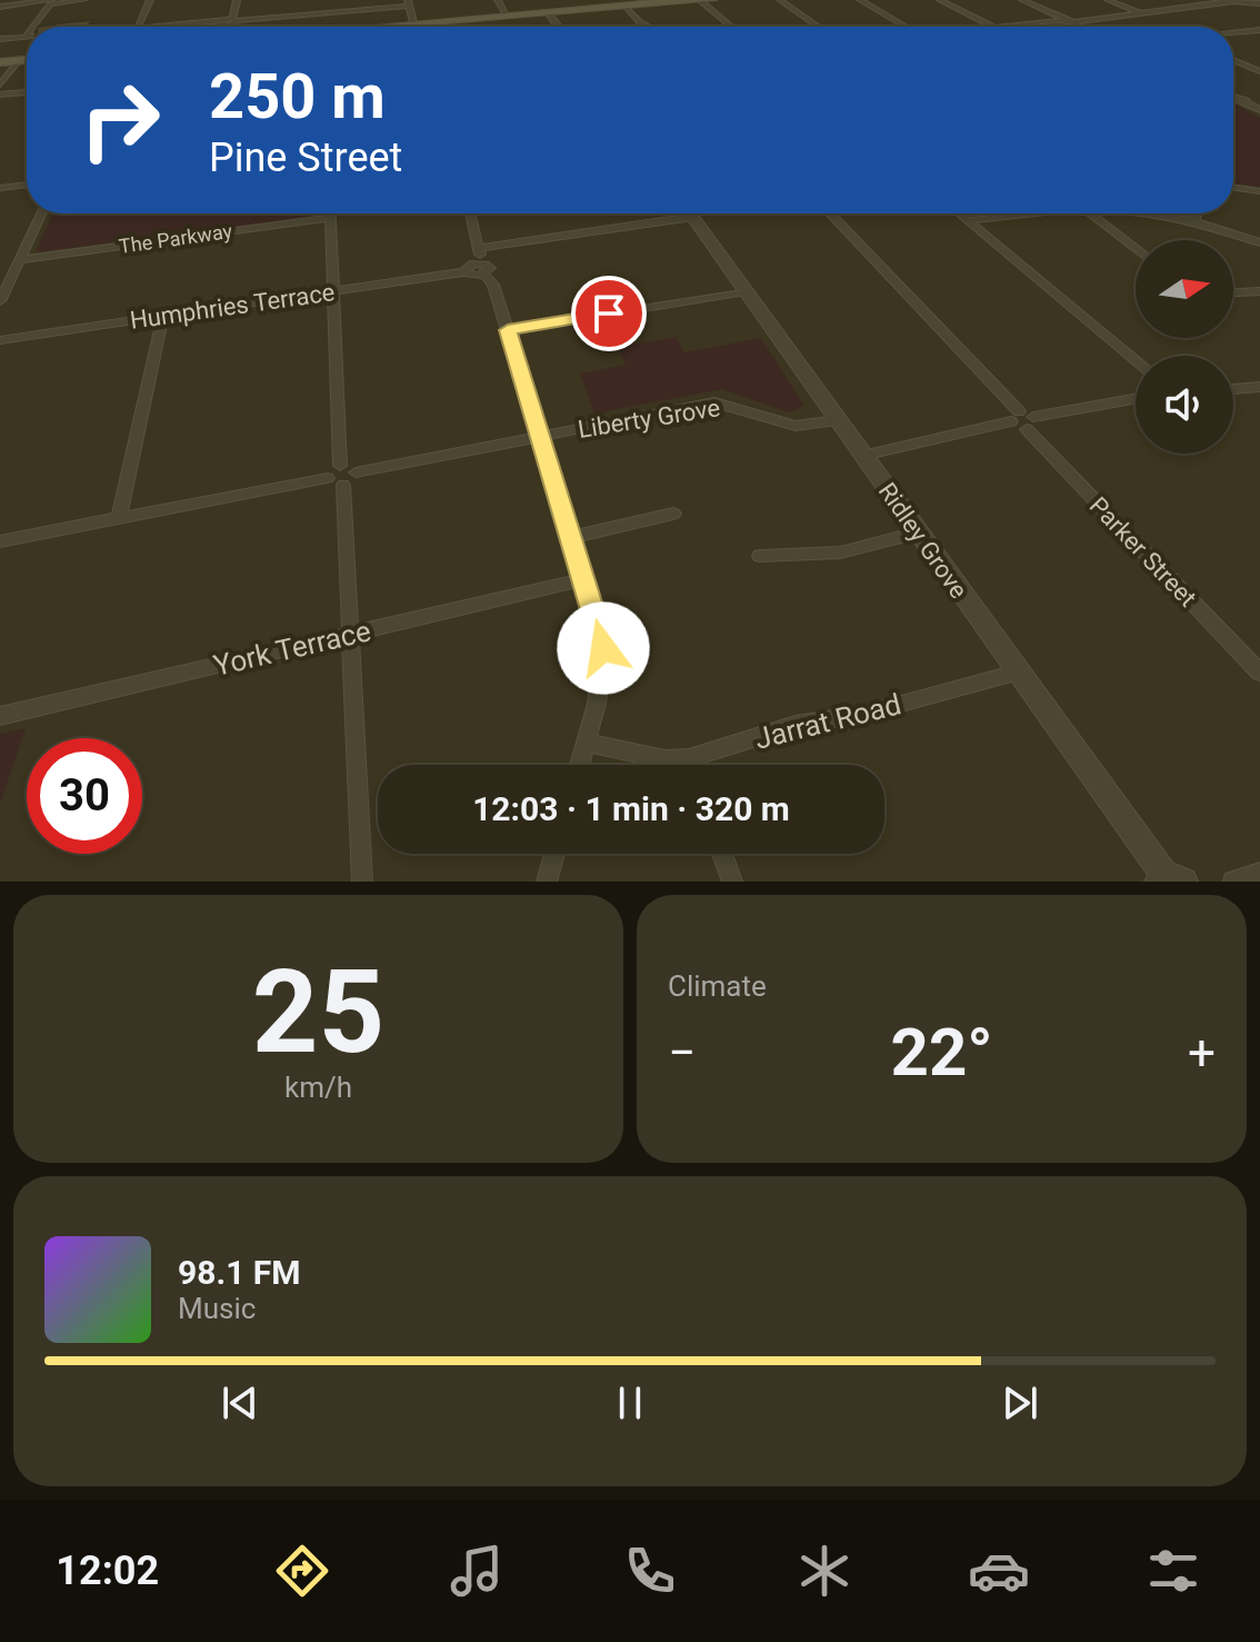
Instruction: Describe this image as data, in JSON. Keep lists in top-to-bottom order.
{
  "streets": {
    "street": [
      "The Parkway",
      "Humphries Terrace",
      "Liberty Grove",
      "Ridley Grove",
      "Parker Street",
      "York Terrace",
      "Jarrat Road"
    ]
  },
  "crossings": [
    ["Liberty Grove", "Ridley Grove"],
    ["Ridley Grove", "Jarrat Road"]
  ],
  "north": "right",
  "page": {
    "turn": ["250 m", "Pine Street"],
    "limit": "30",
    "trip": "12:03 · 1 min · 320 m",
    "tile": [
      ["25", "km/h"],
      "Climate"
    ],
    "heat": ["−", "22°", "+"],
    "song": ["98.1 FM", "Music"],
    "tabs": "12:02"
  }
}
